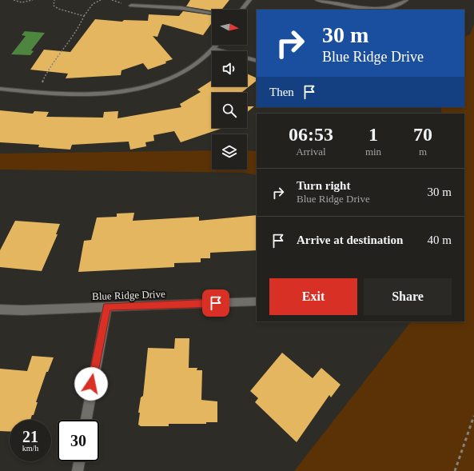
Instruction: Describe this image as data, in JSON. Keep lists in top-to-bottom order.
{
  "streets": {
    "street": ["Blue Ridge Drive"]
  },
  "north": "right",
  "page": {
    "turn": ["30 m", "Blue Ridge Drive"],
    "then": "Then",
    "eta": [
      "06:53",
      "Arrival",
      "1",
      "min",
      "70",
      "m"
    ],
    "list": [
      {
        "name": "Turn right",
        "note": "Blue Ridge Drive",
        "value": "30 m"
      },
      {
        "name": "Arrive at destination",
        "value": "40 m"
      }
    ],
    "buttons": ["Exit", "Share"],
    "speed": "21 km/h",
    "limit": "30"
  }
}
